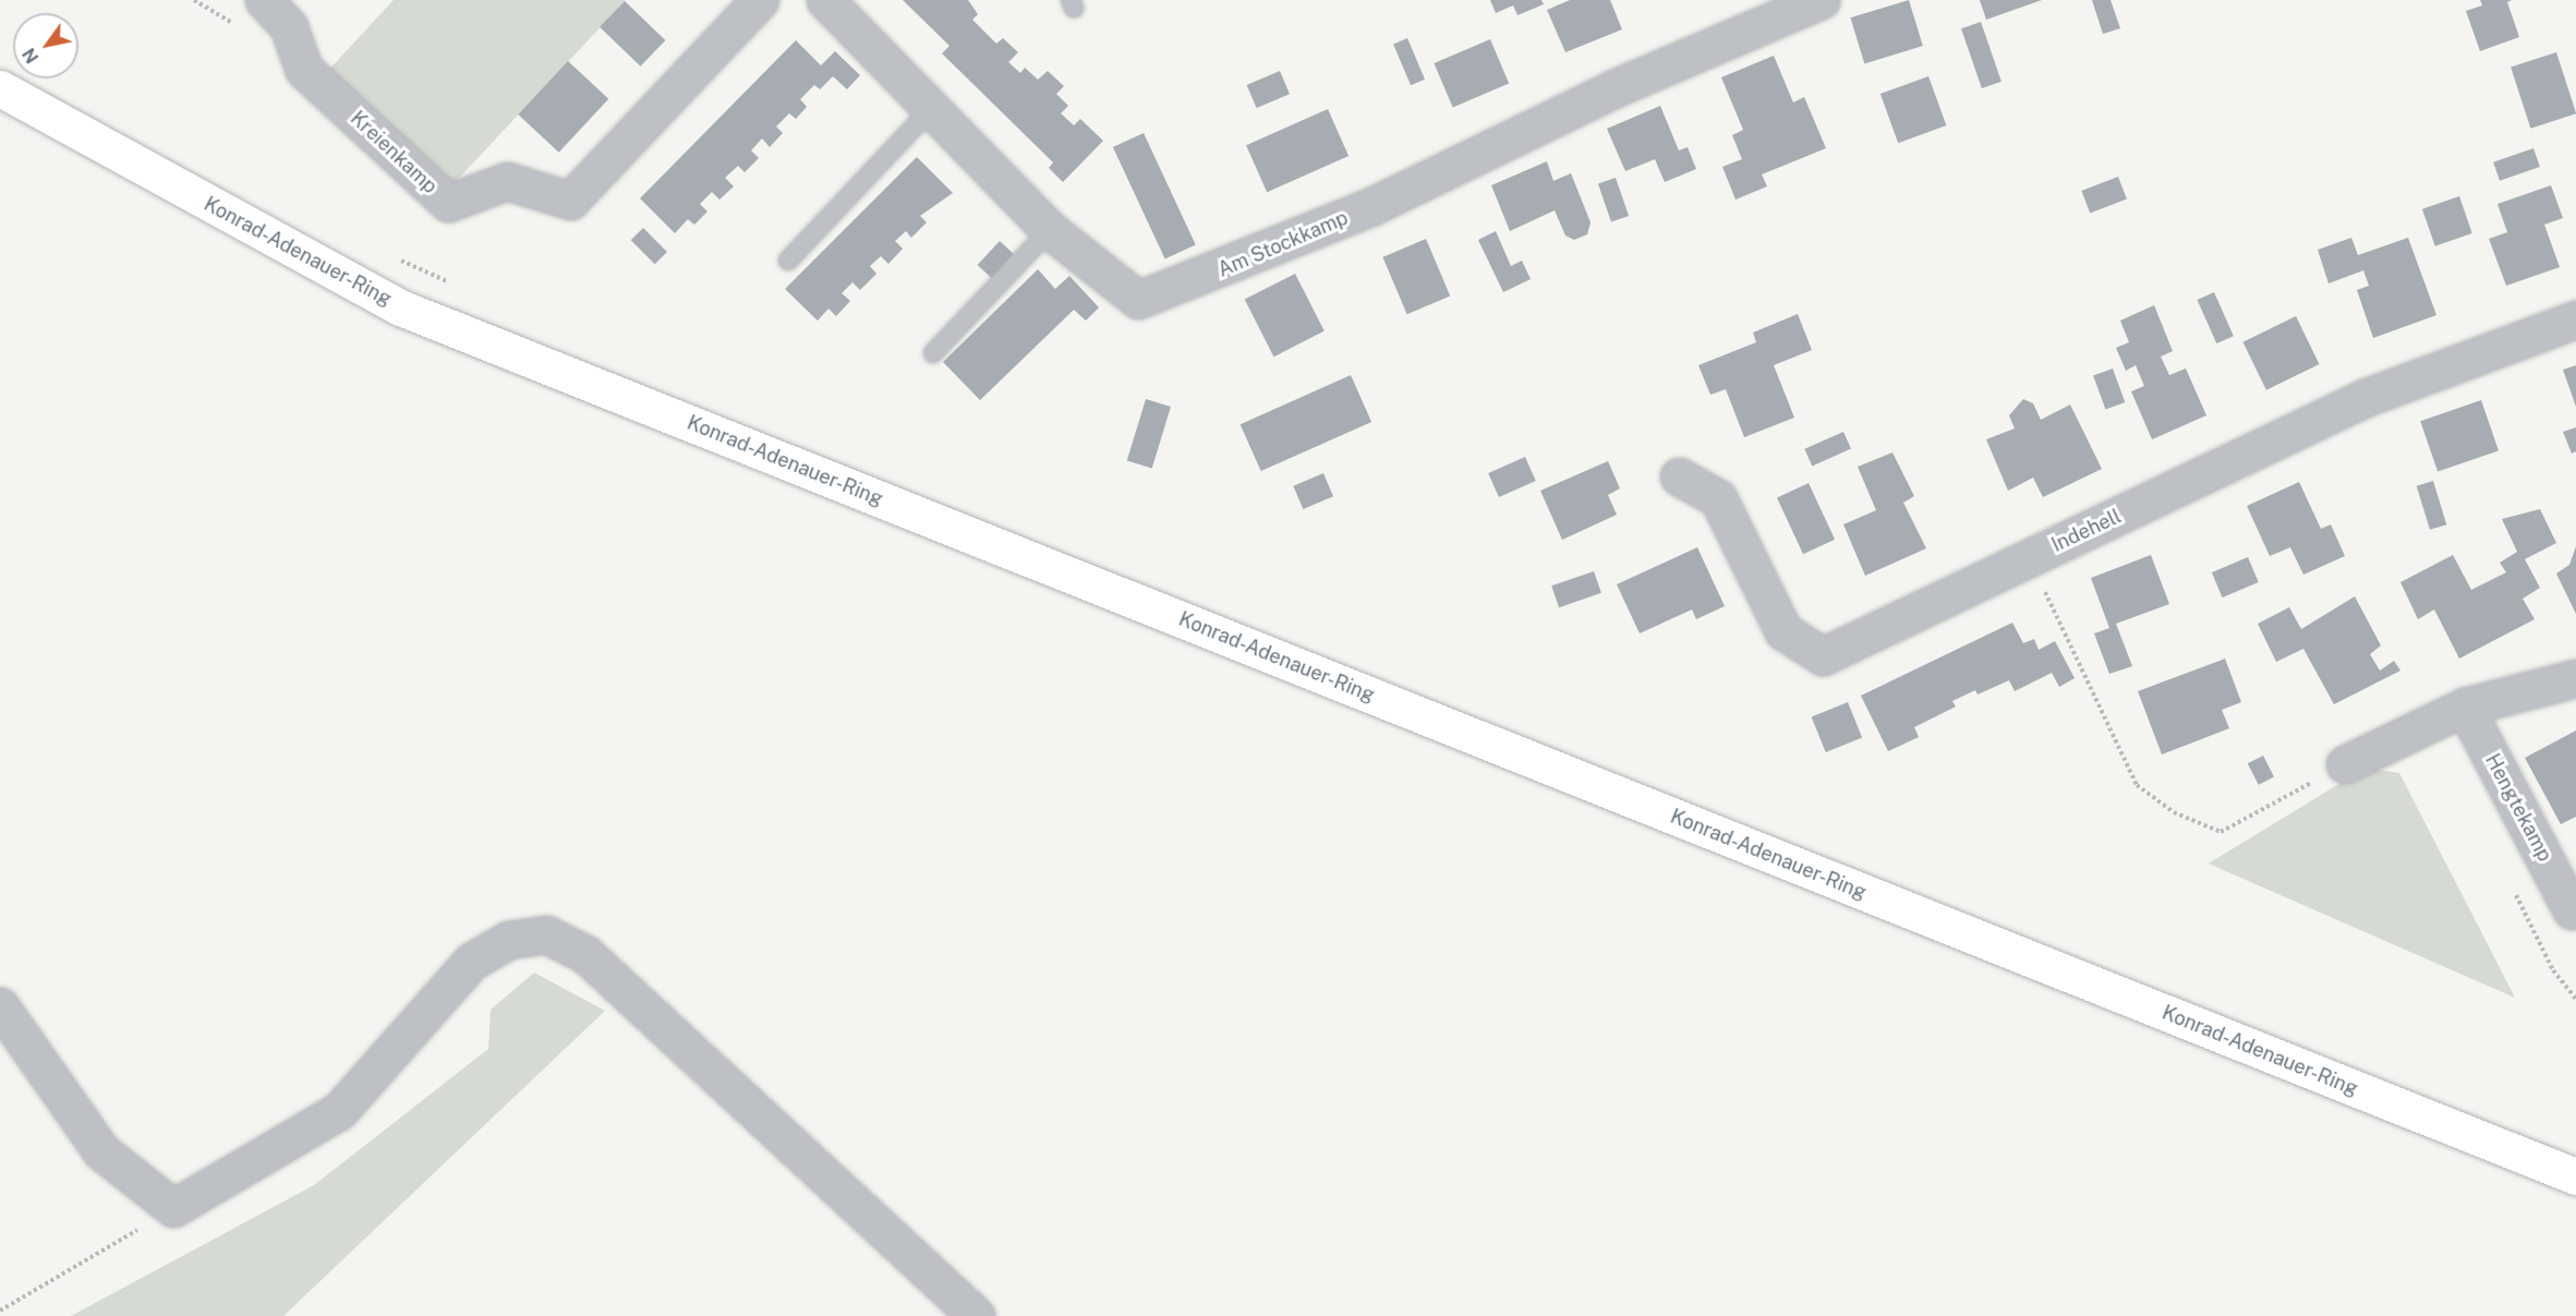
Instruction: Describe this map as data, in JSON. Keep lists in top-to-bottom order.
{
  "streets": {
    "main road": ["Konrad-Adenauer-Ring"],
    "street": [
      "Kreienkamp",
      "Am Stockkamp",
      "Indehell",
      "Hengtekamp"
    ]
  },
  "north": "bottom left"
}
